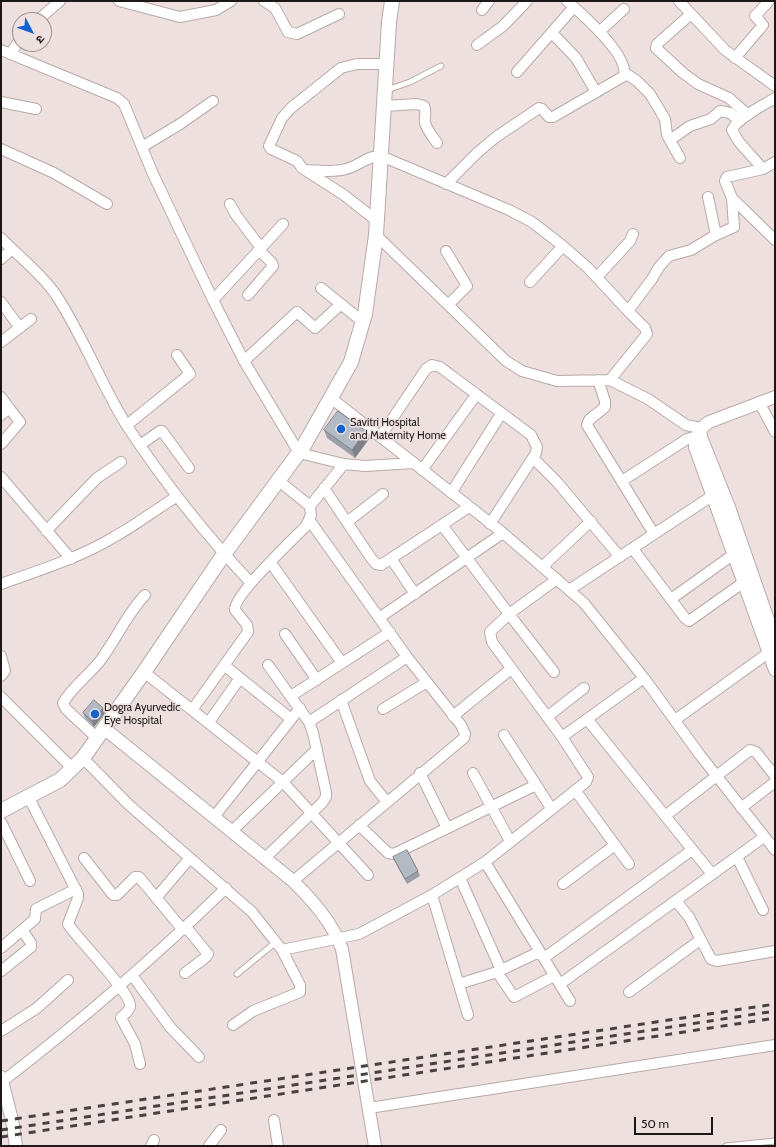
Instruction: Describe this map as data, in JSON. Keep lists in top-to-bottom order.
{
  "places": ["Savitri Hospital and Maternity Home", "Dogra Ayurvedic Eye Hospital"],
  "scale_bar": "50 m",
  "north": "bottom right"
}
